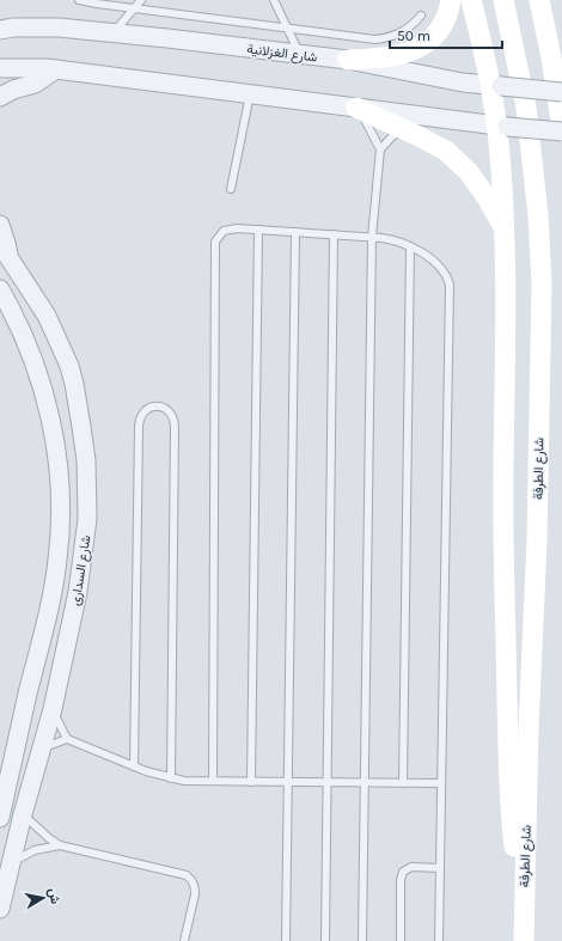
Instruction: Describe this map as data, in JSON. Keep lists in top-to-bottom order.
{
  "streets": {
    "main road": ["شارع الطرفة"],
    "street": ["شارع الغزلانية", "شارع السدارى"]
  },
  "scale_bar": "50 m",
  "north": "right"
}
